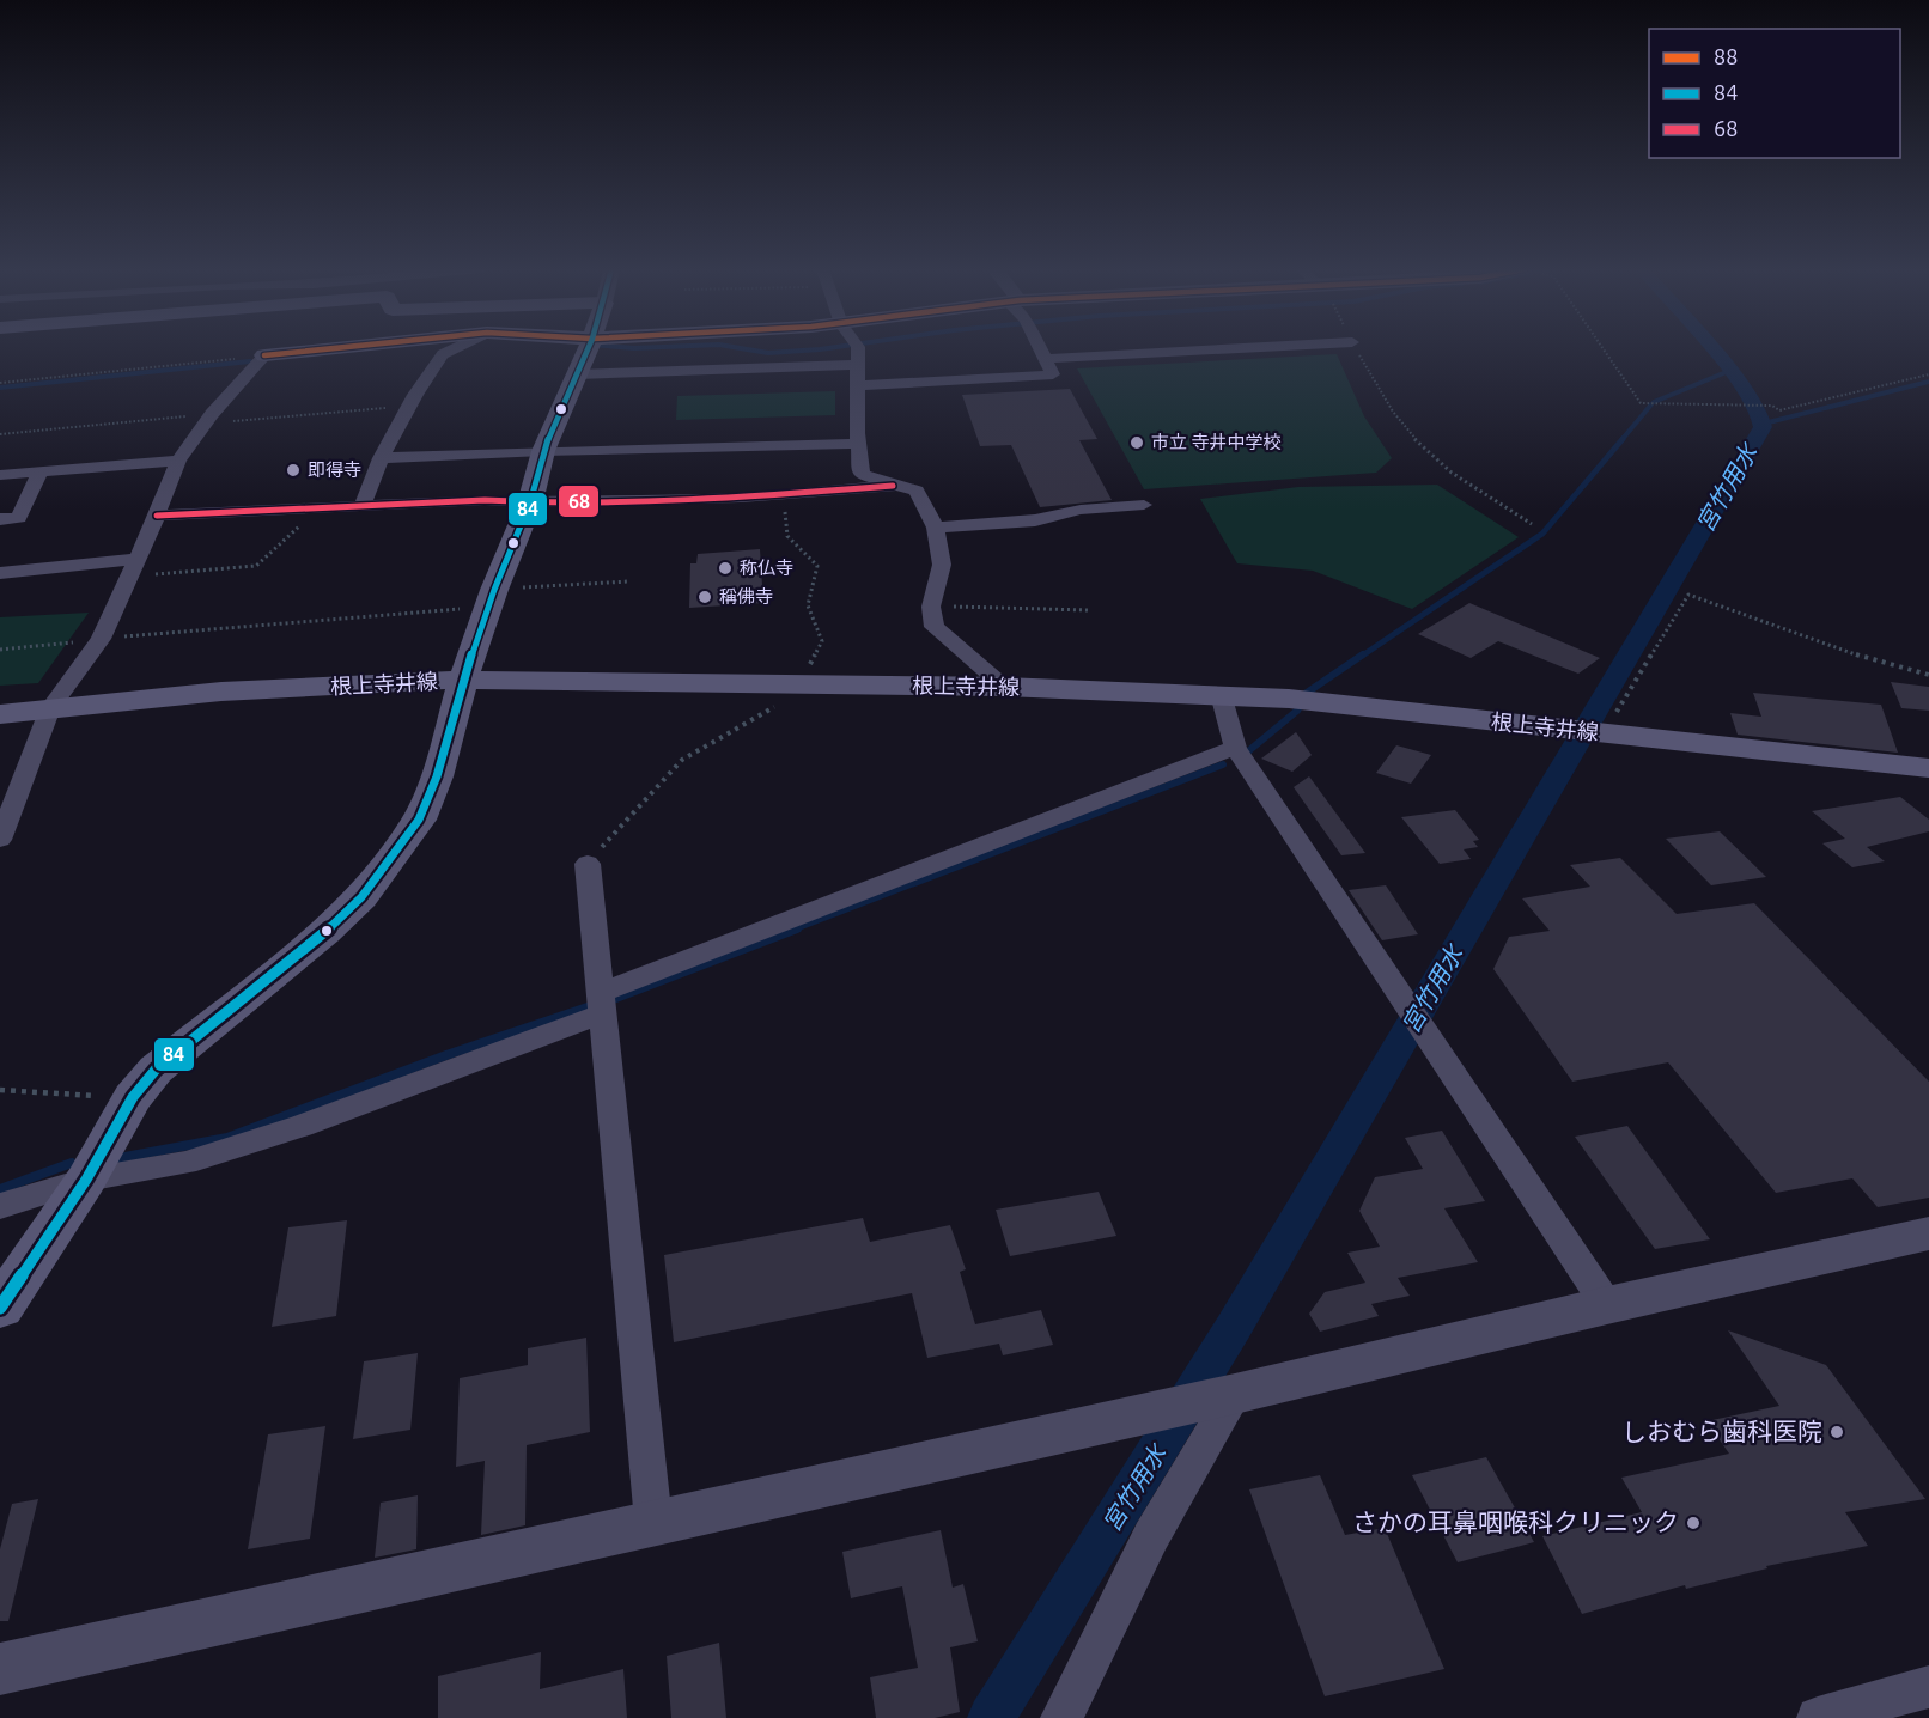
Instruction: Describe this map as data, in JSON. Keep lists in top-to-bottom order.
{
  "streets": {
    "main road": ["根上寺井線"]
  },
  "water": ["宮竹用水"],
  "places": [
    "市立 寺井中学校",
    "即得寺",
    "称仏寺",
    "稱佛寺",
    "しおむら歯科医院",
    "さかの耳鼻咽喉科クリニック"
  ],
  "lines": ["transit line 88", "transit line 84", "transit line 68"],
  "legend": ["88", "84", "68"]
}
